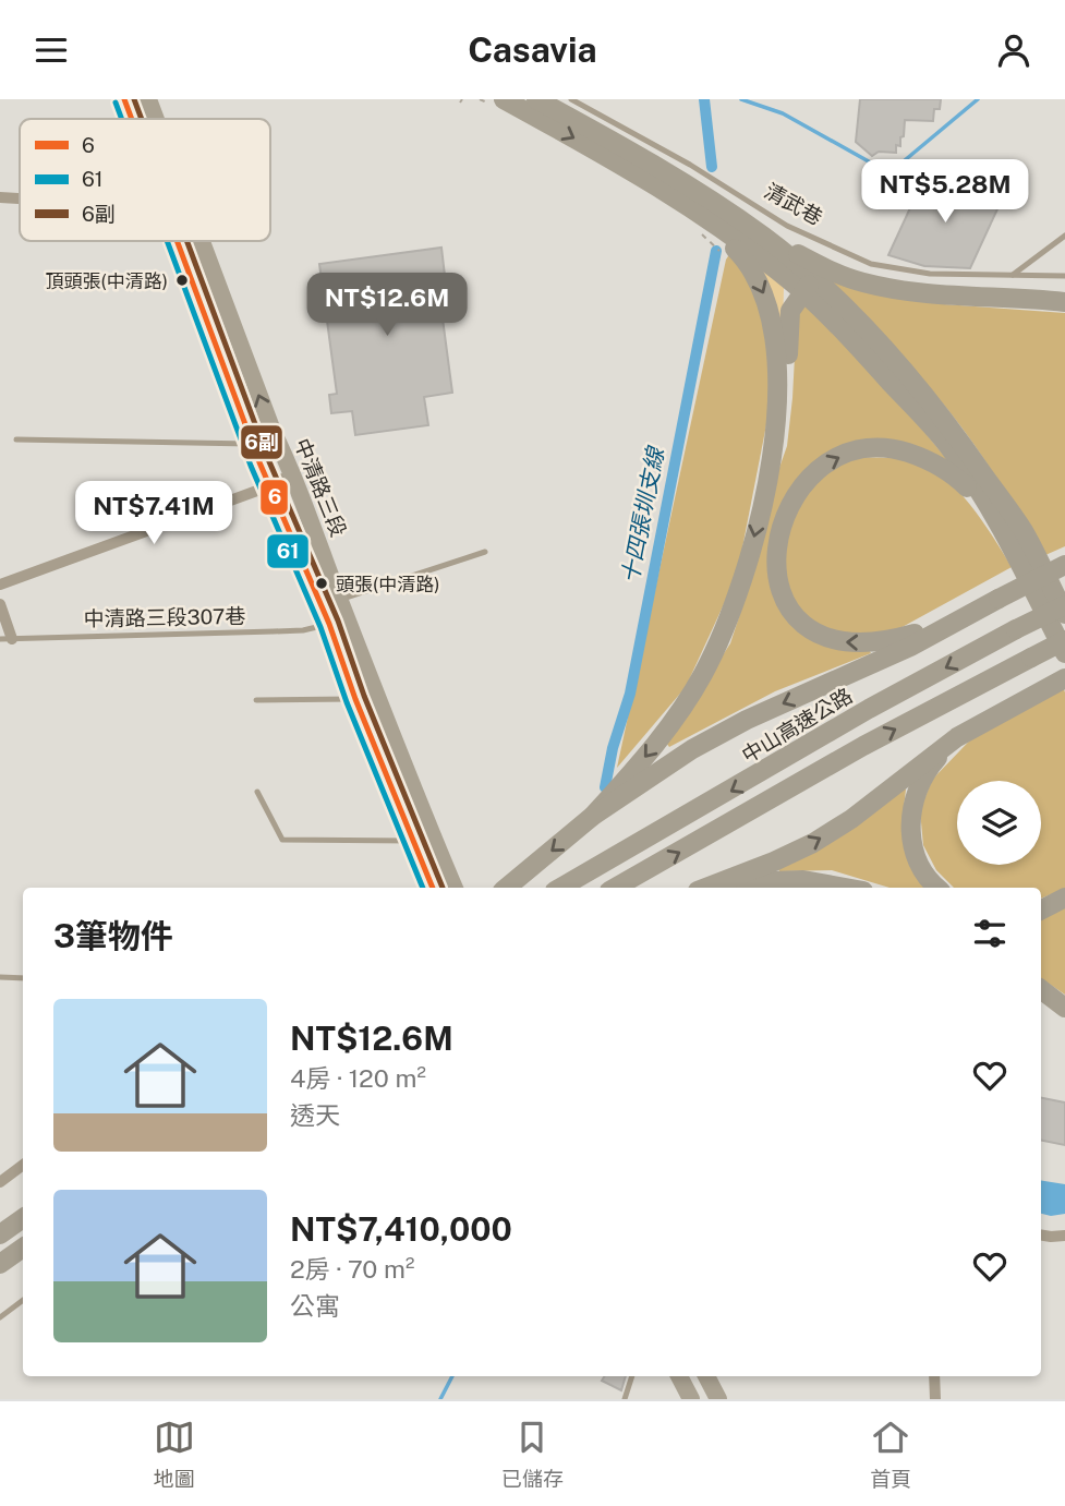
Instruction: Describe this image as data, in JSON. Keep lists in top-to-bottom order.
{
  "streets": {
    "highway": ["中山高速公路"],
    "main road": ["中清路三段"],
    "lane": ["清武巷", "中清路三段307巷"]
  },
  "water": ["十四張圳支線"],
  "places": ["頂頭張(中清路)", "頭張(中清路)"],
  "lines": ["transit line 6", "transit line 6副", "transit line 61"],
  "legend": ["6", "61", "6副"],
  "page": {
    "header": "Casavia",
    "price": ["NT$5.28M", "NT$12.6M", "NT$7.41M"],
    "heading": "3筆物件",
    "list": [
      {
        "name": "NT$12.6M",
        "note": "4房 · 120 m² · 透天"
      },
      {
        "name": "NT$7,410,000",
        "note": "2房 · 70 m² · 公寓"
      }
    ],
    "tabs": ["地圖", "已儲存", "首頁"]
  }
}
